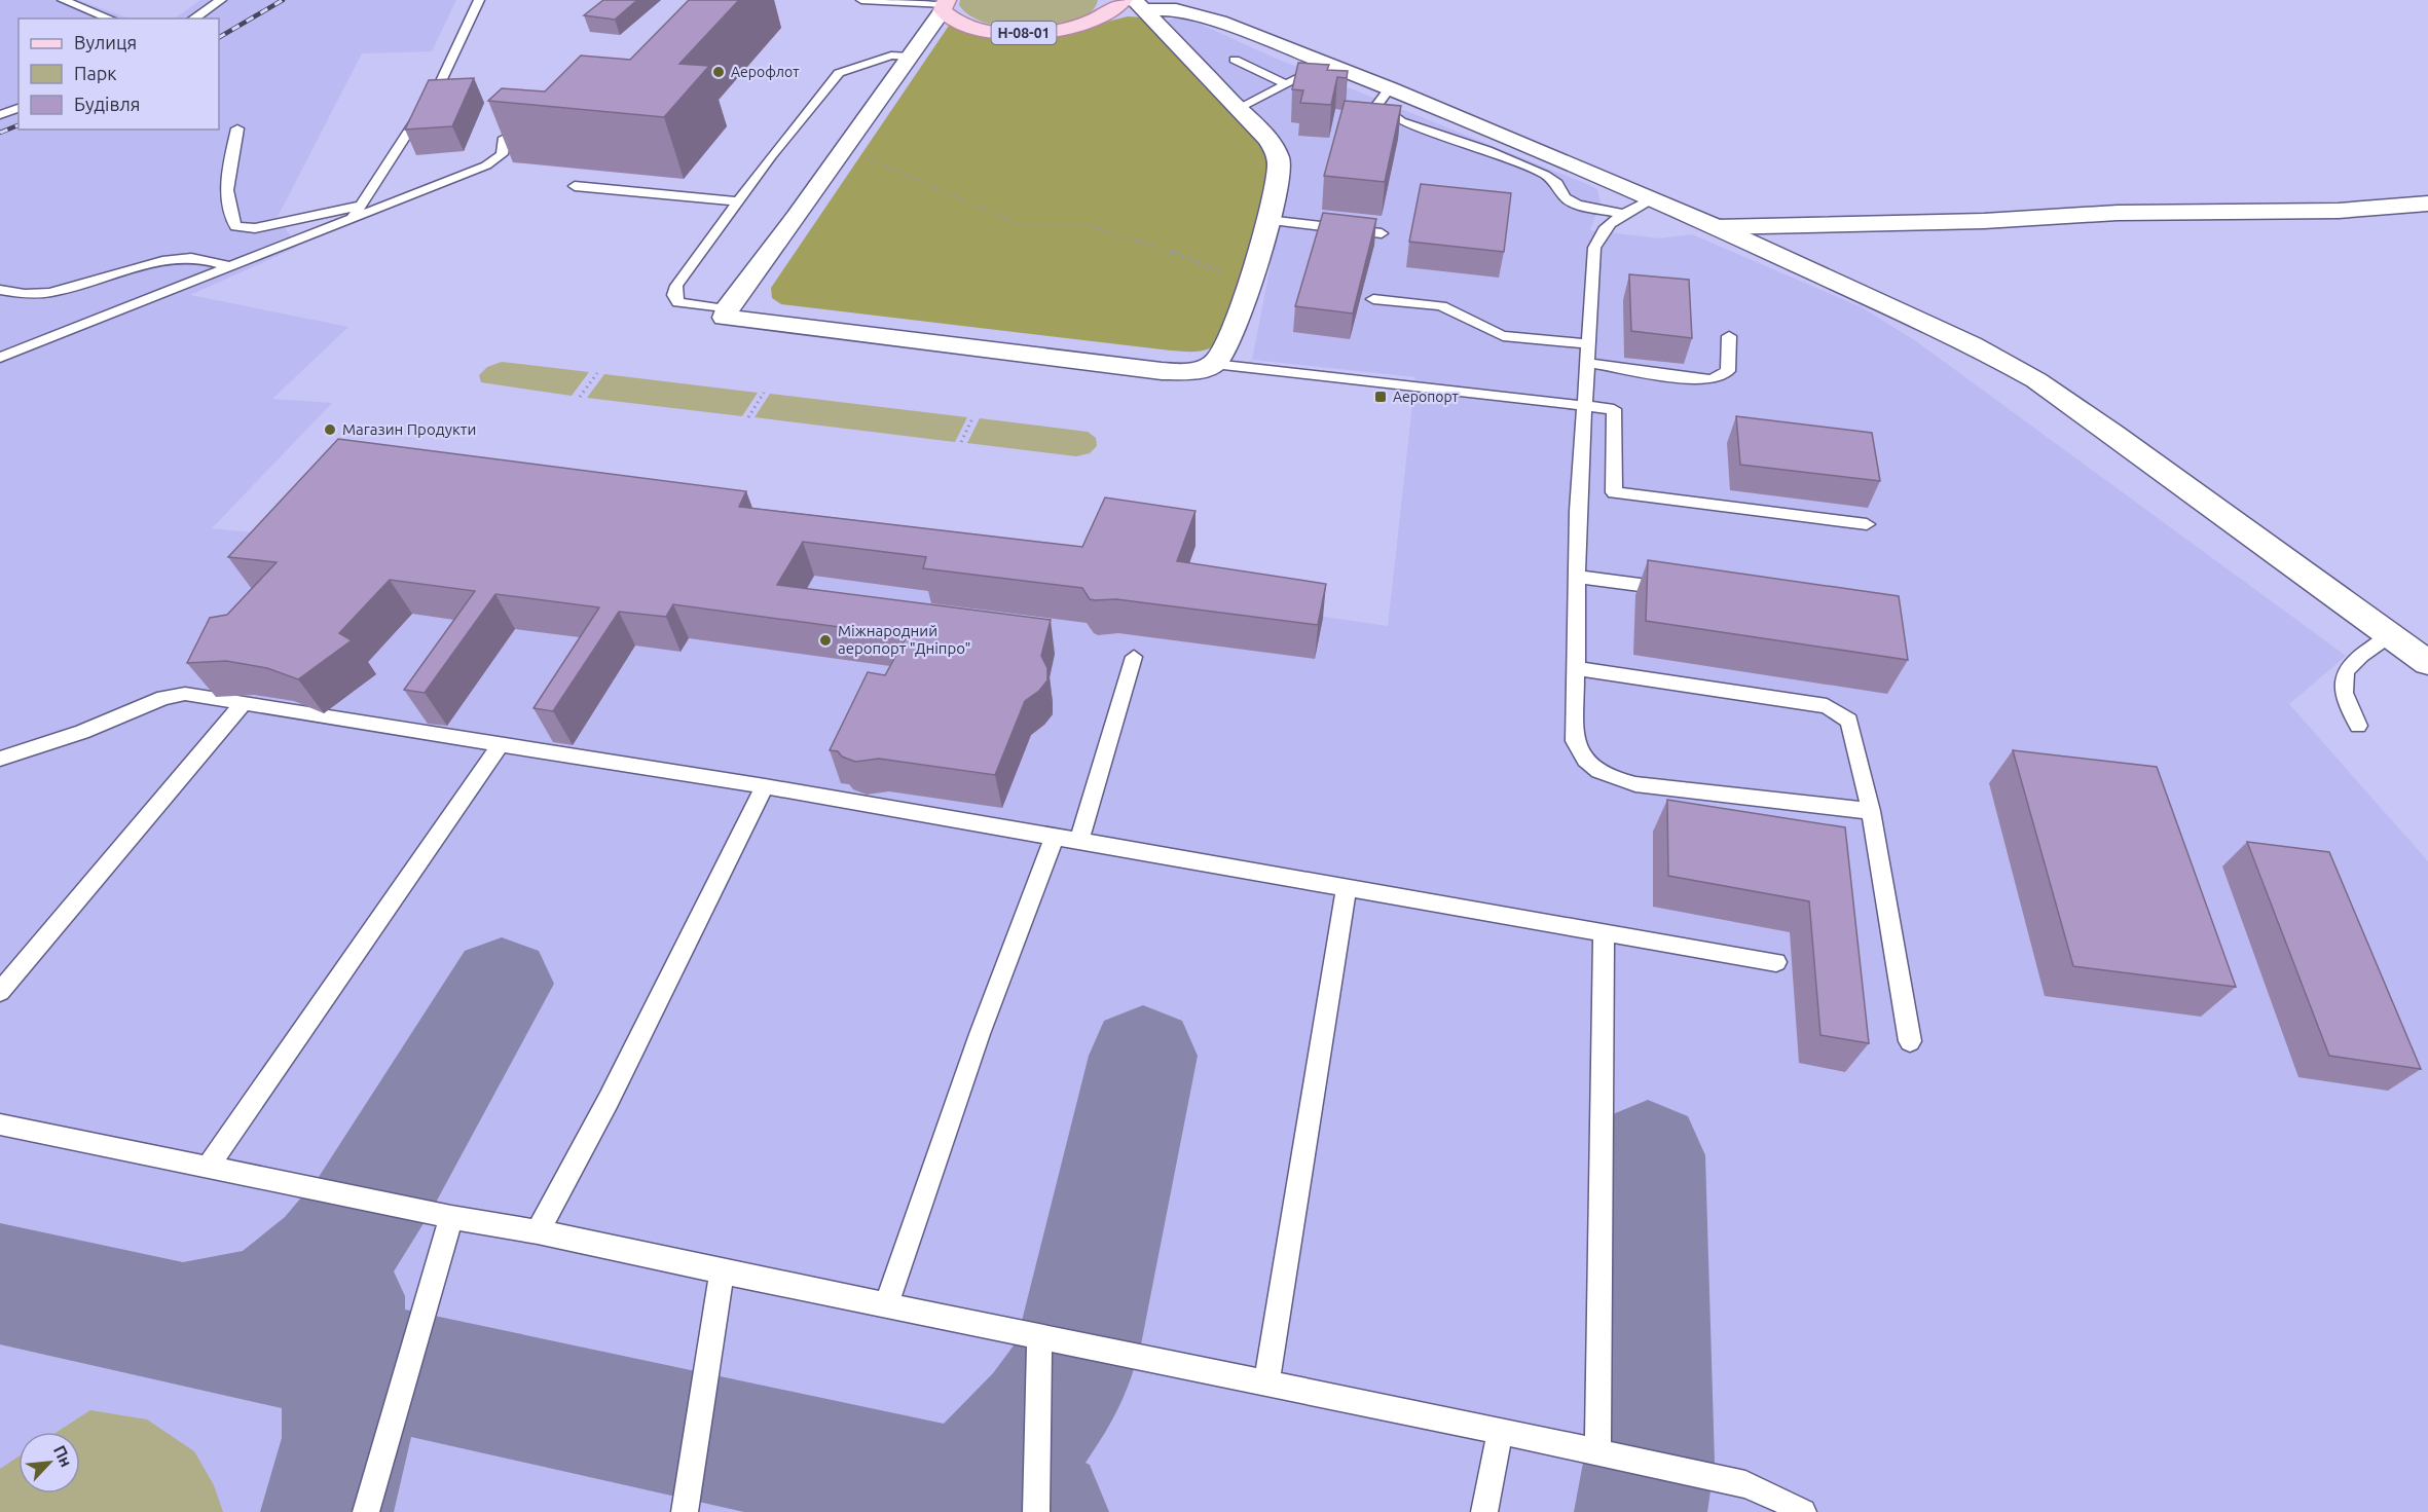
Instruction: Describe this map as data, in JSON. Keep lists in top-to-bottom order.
{
  "streets": {
    "main road": ["Н-08-01"]
  },
  "places": {
    "other": ["Аерофлот", "Магазин Продукти", "Міжнародний аеропорт \"Дніпро\""],
    "transit": ["Аеропорт"]
  },
  "legend": ["Вулиця", "Парк", "Будівля"],
  "north": "top right"
}
